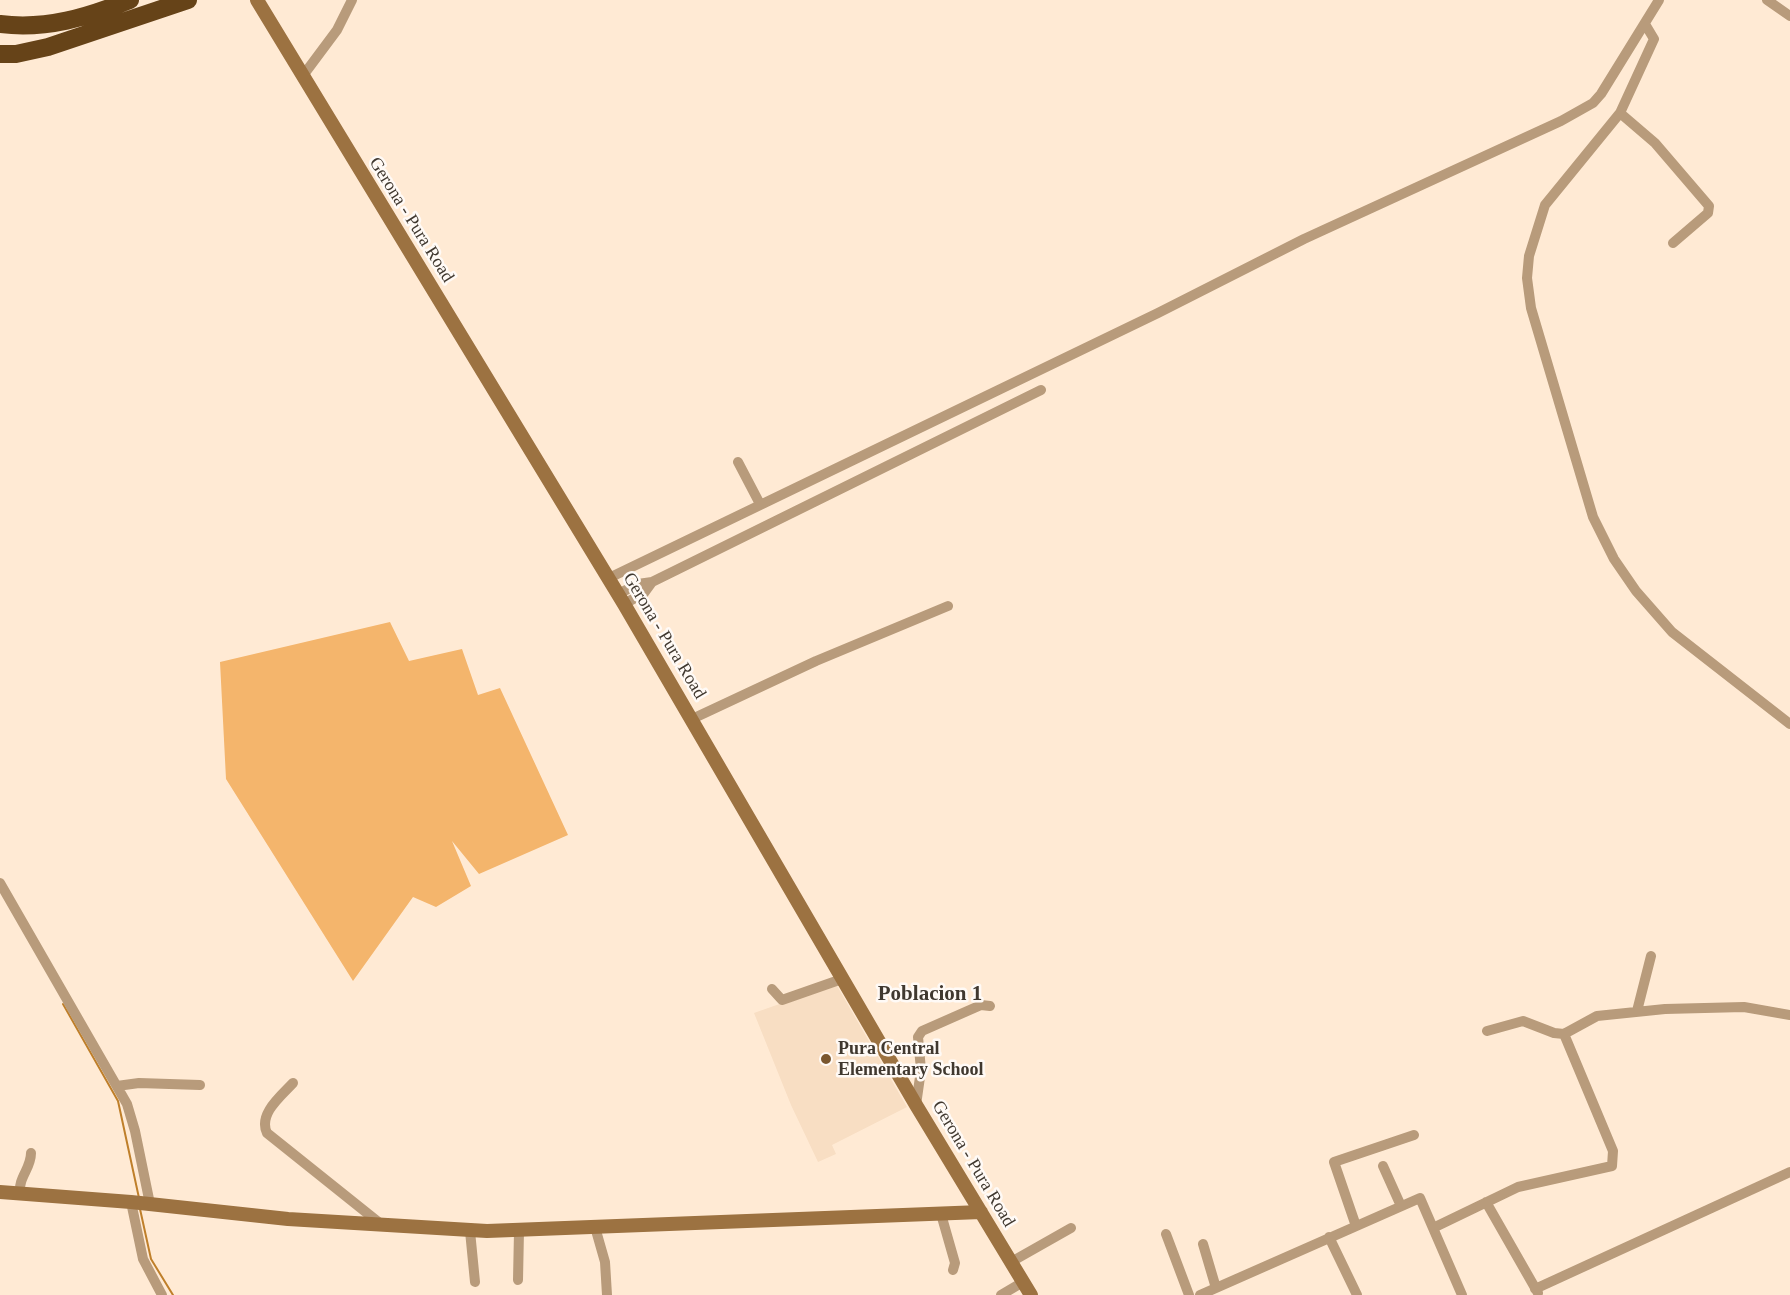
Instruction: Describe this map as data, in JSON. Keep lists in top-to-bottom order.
{
  "streets": {
    "main road": ["Gerona - Pura Road"]
  },
  "districts": ["Poblacion 1"],
  "places": ["Pura Central Elementary School"]
}
